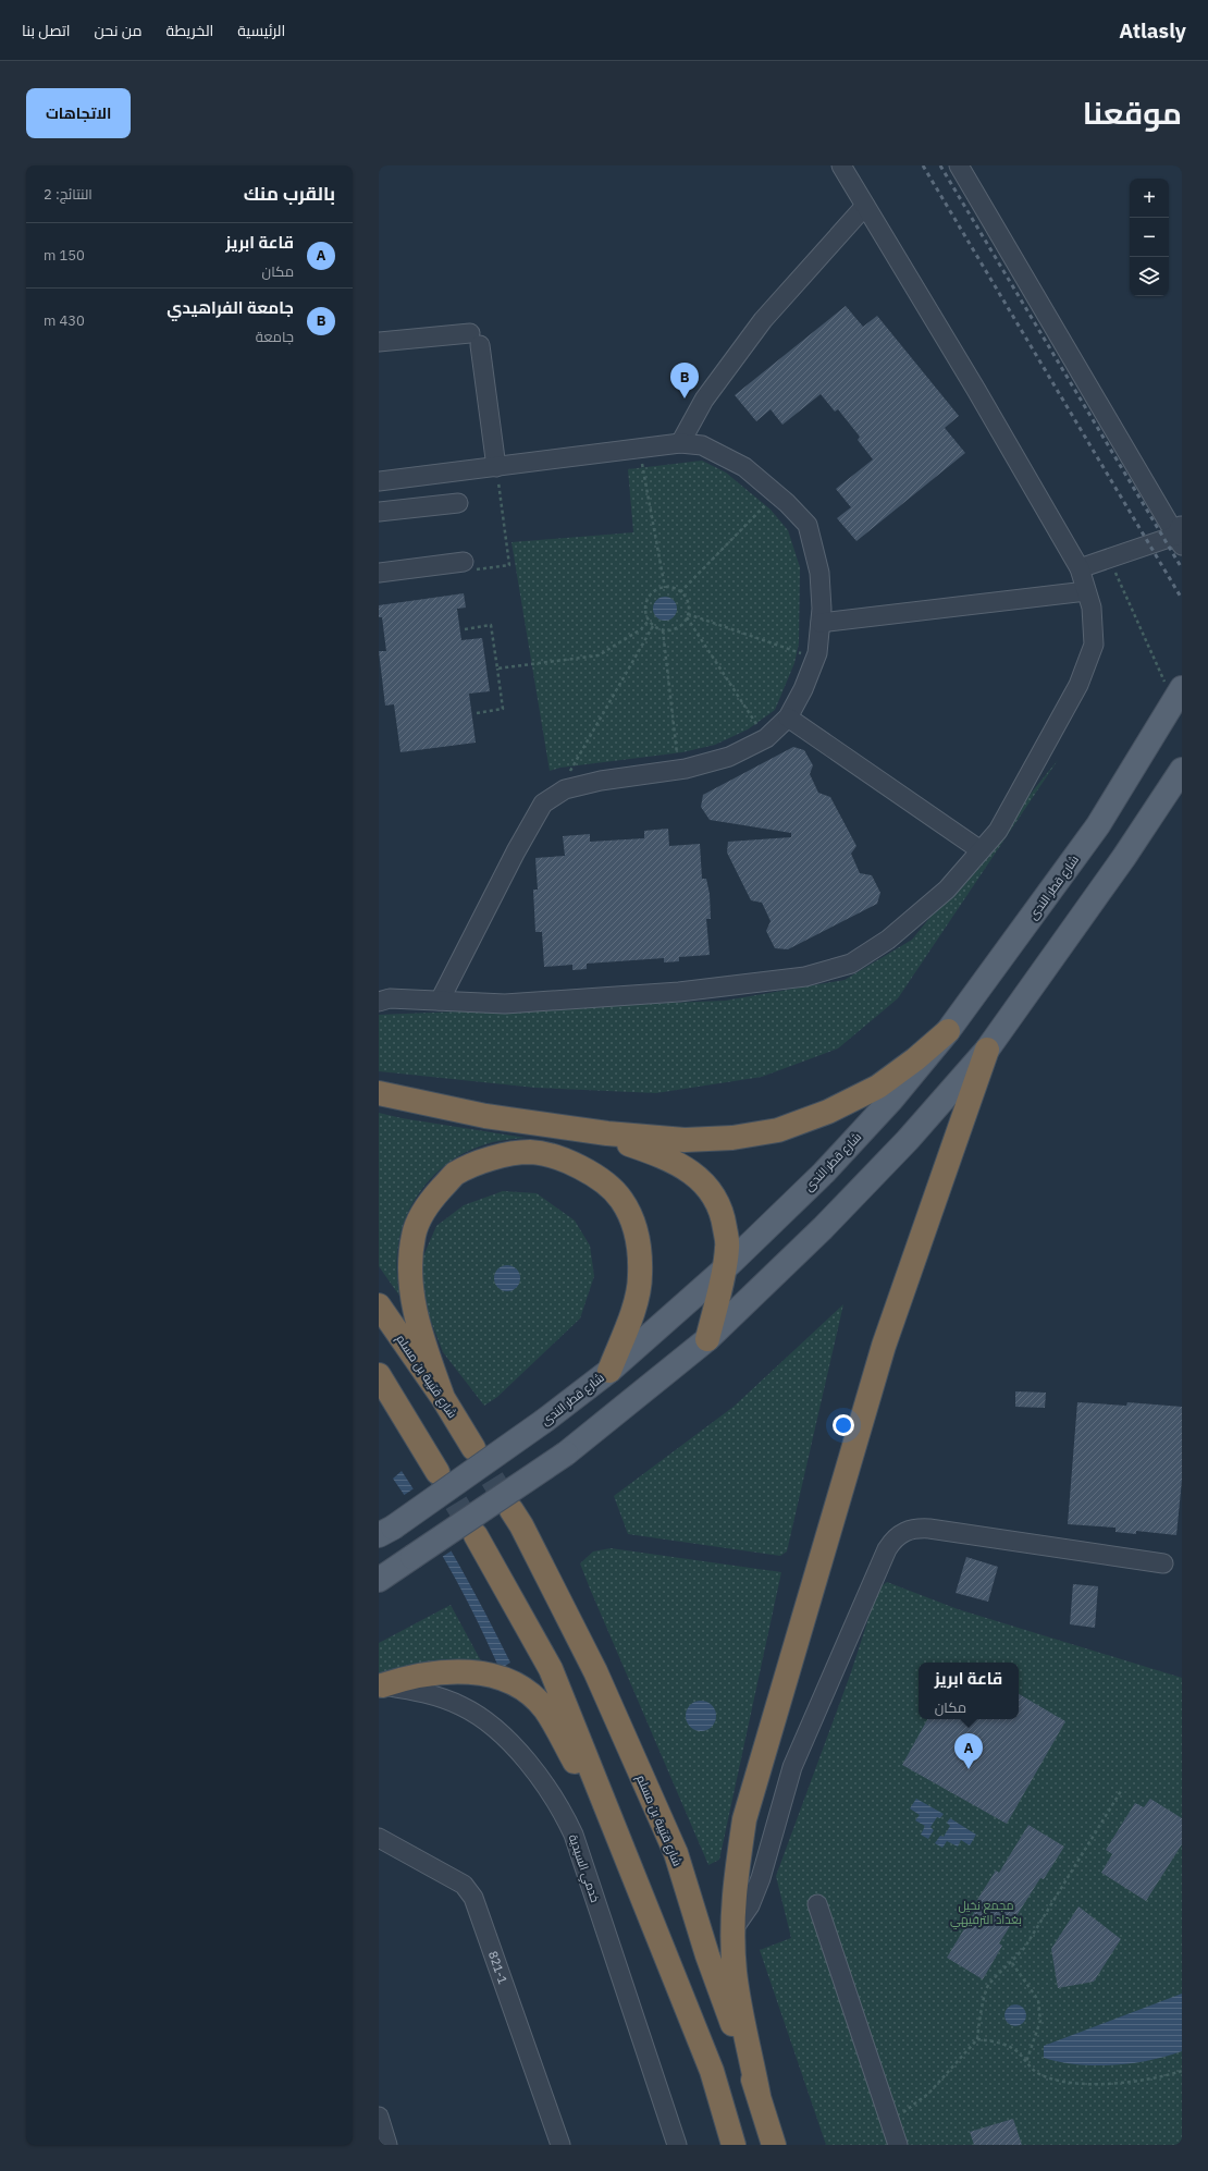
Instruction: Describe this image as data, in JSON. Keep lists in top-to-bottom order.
{
  "streets": {
    "highway": ["شارع قتيبة بن مسلم"],
    "main road": ["شارع قطر الندى"],
    "street": ["خدمي السيدية", "821-1"]
  },
  "parks": ["مجمع نخيل بغداد الترفيهي"],
  "page": {
    "header": "Atlasly",
    "nav": [
      "الرئيسية",
      "الخريطة",
      "من نحن",
      "اتصل بنا"
    ],
    "title": "موقعنا",
    "buttons": "الاتجاهات",
    "heading": ["بالقرب منك", "النتائج: 2"],
    "map_buttons": ["+", "−"],
    "list": [
      {
        "mark": "A",
        "name": "قاعة ابريز",
        "note": "مكان",
        "value": "150 m"
      },
      {
        "mark": "B",
        "name": "جامعة الفراهيدي",
        "note": "جامعة",
        "value": "430 m"
      }
    ],
    "pins": ["B", "A"],
    "popup": ["قاعة ابريز", "مكان"]
  }
}
